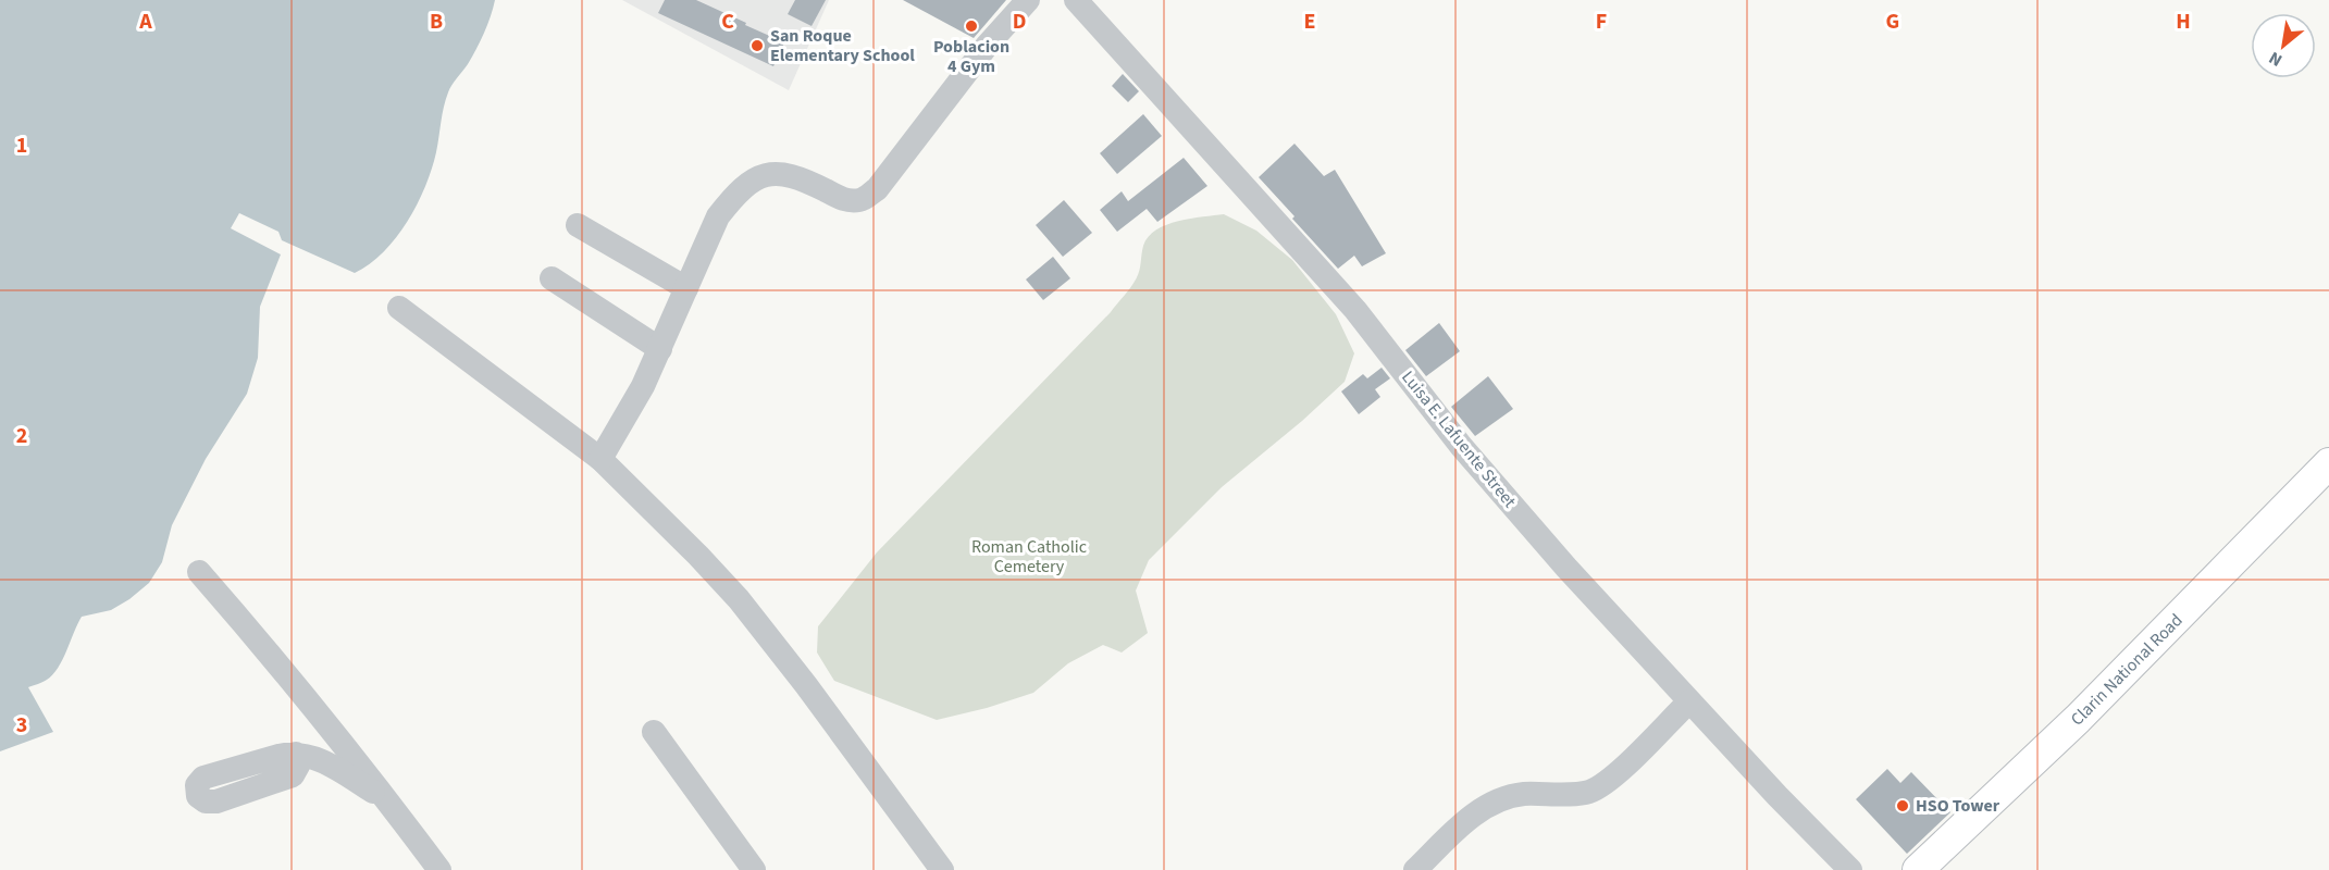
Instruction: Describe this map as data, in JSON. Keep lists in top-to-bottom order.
{
  "streets": {
    "main road": ["Clarin National Road"],
    "street": ["Luisa E. Lafuente Street"]
  },
  "parks": ["Roman Catholic Cemetery"],
  "places": ["Poblacion 4 Gym", "San Roque Elementary School", "HSO Tower"],
  "north": "bottom left",
  "grid": {
    "columns": [
      "A",
      "B",
      "C",
      "D",
      "E",
      "F",
      "G",
      "H"
    ],
    "rows": ["1", "2", "3"]
  }
}
